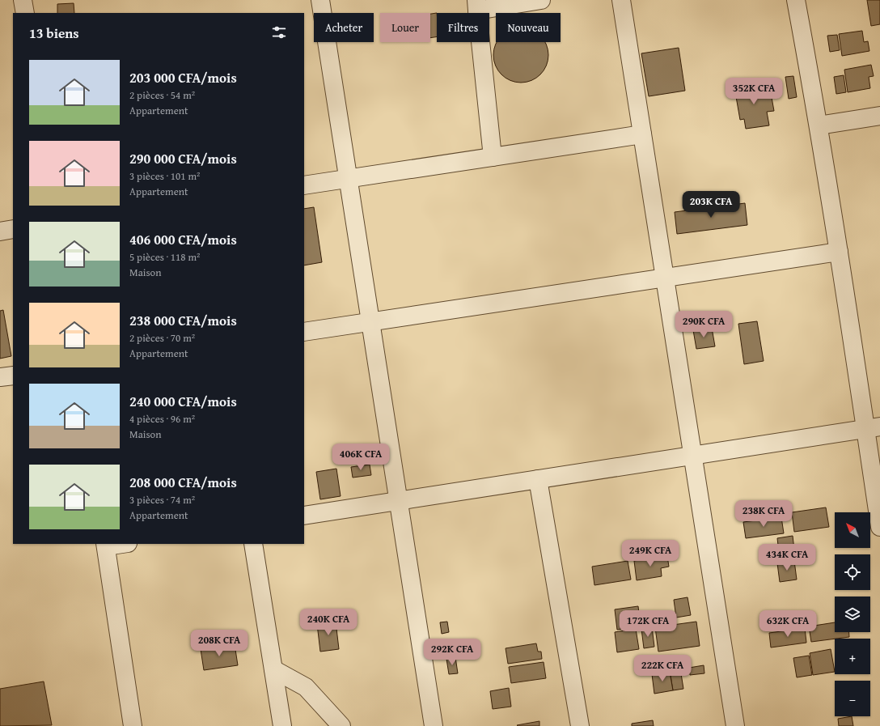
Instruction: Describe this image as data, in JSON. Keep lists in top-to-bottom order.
{
  "north": "top left",
  "page": {
    "chip": [
      "Acheter",
      "Louer",
      "Filtres",
      "Nouveau"
    ],
    "heading": "13 biens",
    "list": [
      {
        "name": "203 000 CFA/mois",
        "note": "2 pièces · 54 m² · Appartement"
      },
      {
        "name": "290 000 CFA/mois",
        "note": "3 pièces · 101 m² · Appartement"
      },
      {
        "name": "406 000 CFA/mois",
        "note": "5 pièces · 118 m² · Maison"
      },
      {
        "name": "238 000 CFA/mois",
        "note": "2 pièces · 70 m² · Appartement"
      },
      {
        "name": "240 000 CFA/mois",
        "note": "4 pièces · 96 m² · Maison"
      },
      {
        "name": "208 000 CFA/mois",
        "note": "3 pièces · 74 m² · Appartement"
      }
    ],
    "price": [
      "352K CFA",
      "203K CFA",
      "290K CFA",
      "406K CFA",
      "238K CFA",
      "249K CFA",
      "434K CFA",
      "240K CFA",
      "172K CFA",
      "632K CFA",
      "208K CFA",
      "292K CFA",
      "222K CFA"
    ],
    "map_buttons": ["+", "−"]
  }
}
